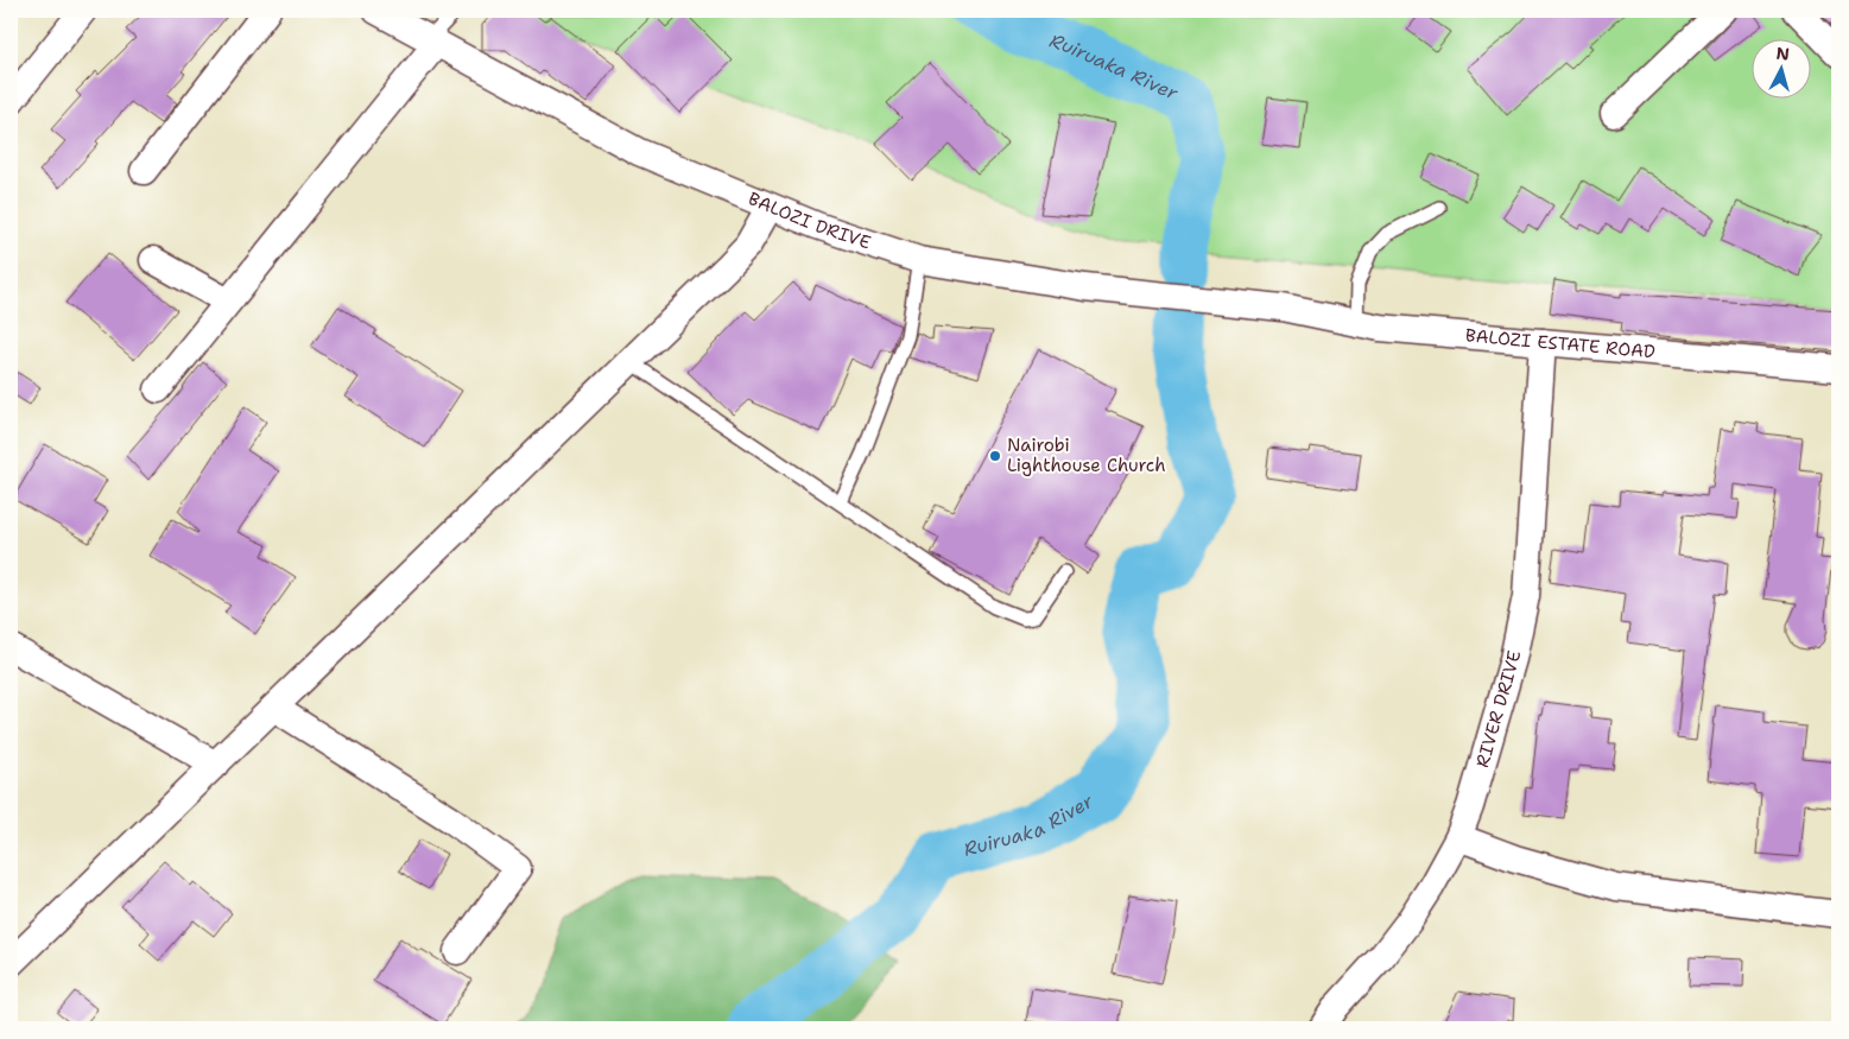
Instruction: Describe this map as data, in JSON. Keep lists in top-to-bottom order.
{
  "streets": {
    "street": ["BALOZI DRIVE", "BALOZI ESTATE ROAD", "RIVER DRIVE"]
  },
  "crossings": [
    ["BALOZI DRIVE", "BALOZI ESTATE ROAD"],
    ["BALOZI ESTATE ROAD", "RIVER DRIVE"]
  ],
  "water": ["Ruiruaka River"],
  "places": ["Nairobi Lighthouse Church"],
  "north": "top"
}
